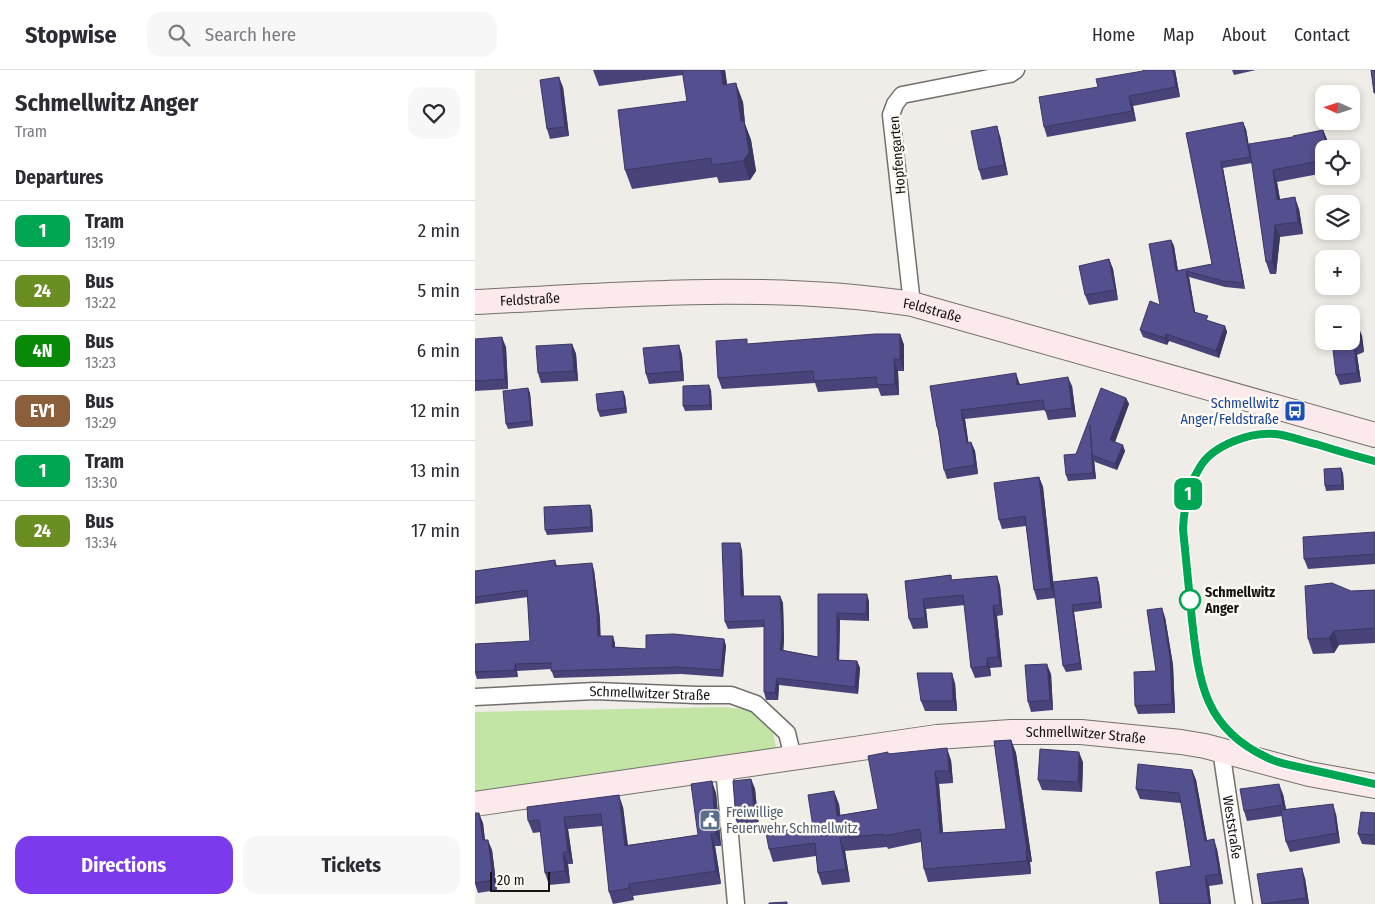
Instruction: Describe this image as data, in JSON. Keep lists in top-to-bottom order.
{
  "streets": {
    "street": [
      "Hopfengarten",
      "Feldstraße",
      "Schmellwitzer Straße",
      "Weststraße"
    ]
  },
  "crossings": [
    ["Hopfengarten", "Feldstraße"],
    ["Schmellwitzer Straße", "Weststraße"]
  ],
  "places": {
    "bus stop": ["Schmellwitz Anger/Feldstraße"],
    "other": ["Schmellwitz Anger"],
    "public building": ["Freiwillige Feuerwehr Schmellwitz"]
  },
  "lines": ["tram line 1"],
  "scale_bar": "20 m",
  "north": "left",
  "page": {
    "header": "Stopwise",
    "search": "Search here",
    "nav": [
      "Home",
      "Map",
      "About",
      "Contact"
    ],
    "heading": [
      ["Schmellwitz Anger", "Tram"],
      "Departures"
    ],
    "on_map": "1",
    "map_buttons": ["+", "−"],
    "list": [
      {
        "mark": "1",
        "name": "Tram",
        "note": "13:19",
        "value": "2 min"
      },
      {
        "mark": "24",
        "name": "Bus",
        "note": "13:22",
        "value": "5 min"
      },
      {
        "mark": "4N",
        "name": "Bus",
        "note": "13:23",
        "value": "6 min"
      },
      {
        "mark": "EV1",
        "name": "Bus",
        "note": "13:29",
        "value": "12 min"
      },
      {
        "mark": "1",
        "name": "Tram",
        "note": "13:30",
        "value": "13 min"
      },
      {
        "mark": "24",
        "name": "Bus",
        "note": "13:34",
        "value": "17 min"
      }
    ],
    "buttons": ["Directions", "Tickets"],
    "scale": "20 m"
  }
}
